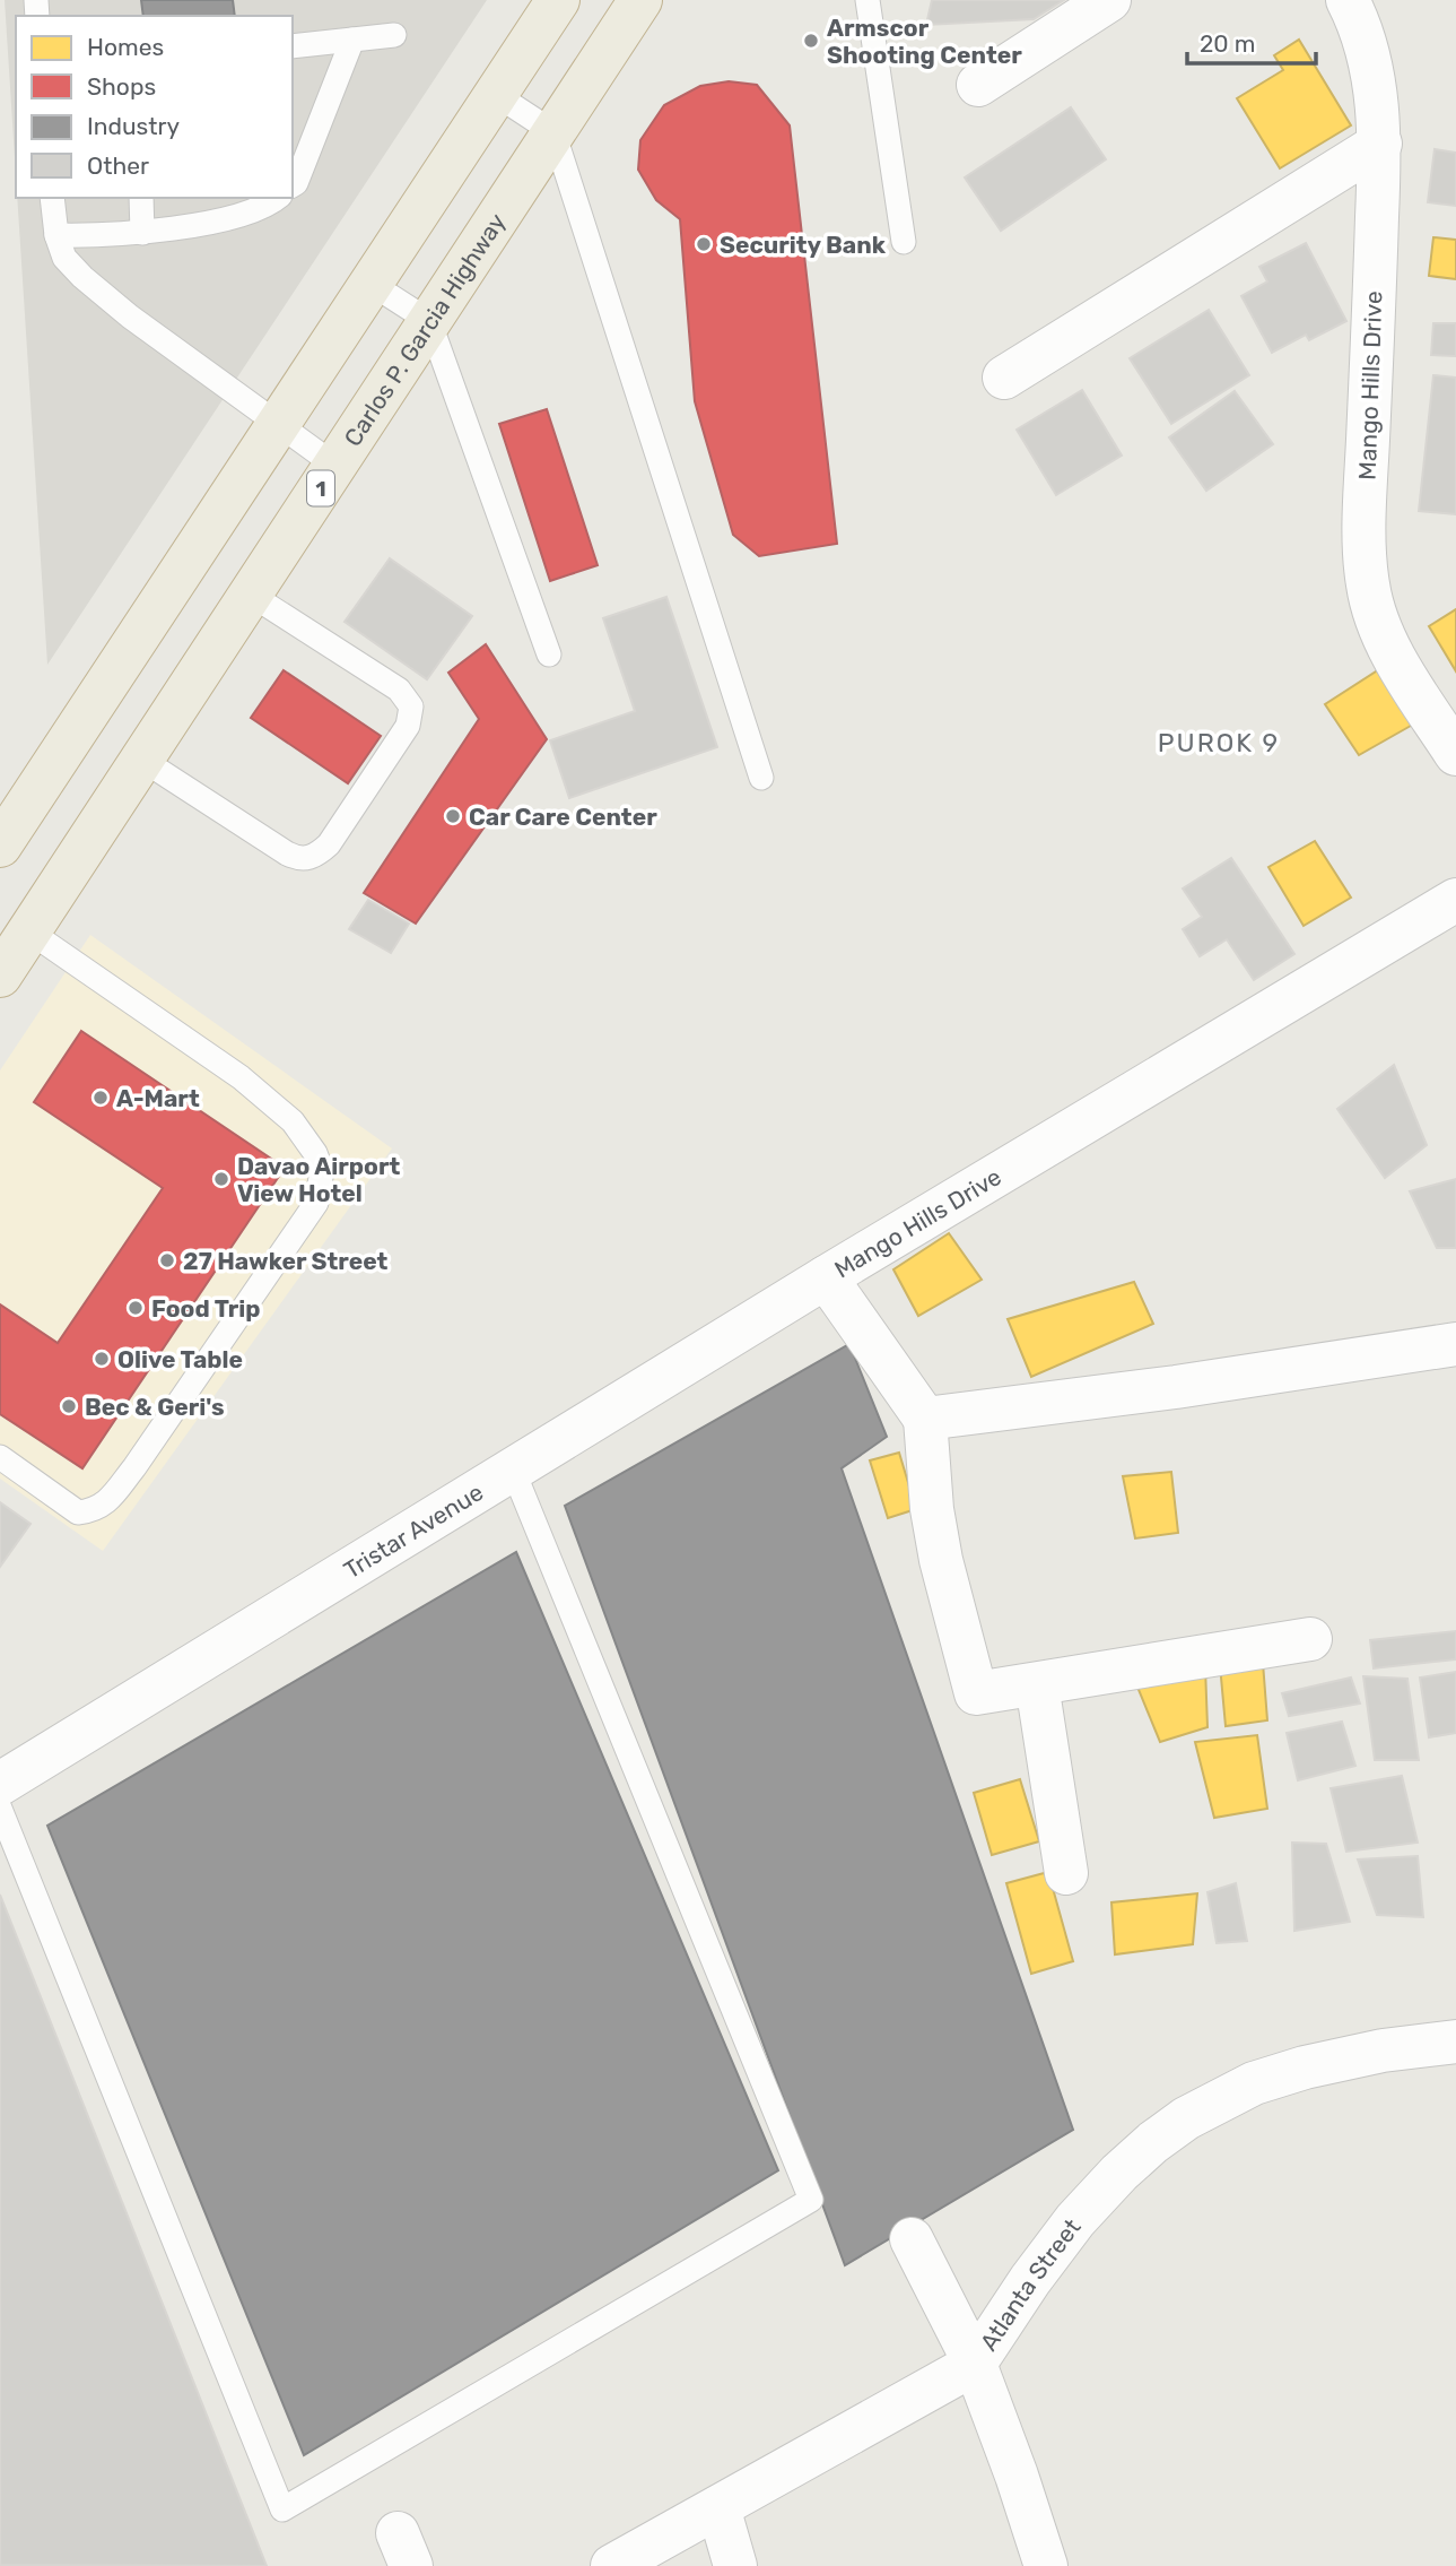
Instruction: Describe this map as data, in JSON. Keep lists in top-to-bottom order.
{
  "streets": {
    "highway": ["Carlos P. Garcia Highway", "1"],
    "street": ["Mango Hills Drive", "Tristar Avenue", "Atlanta Street"]
  },
  "crossings": [
    ["Mango Hills Drive", "Tristar Avenue"]
  ],
  "districts": ["PUROK 9"],
  "places": [
    "Armscor Shooting Center",
    "Security Bank",
    "Car Care Center",
    "A-Mart",
    "Davao Airport View Hotel",
    "27 Hawker Street",
    "Food Trip",
    "Olive Table",
    "Bec & Geri's"
  ],
  "legend": [
    "Homes",
    "Shops",
    "Industry",
    "Other"
  ],
  "scale_bar": "20 m"
}
